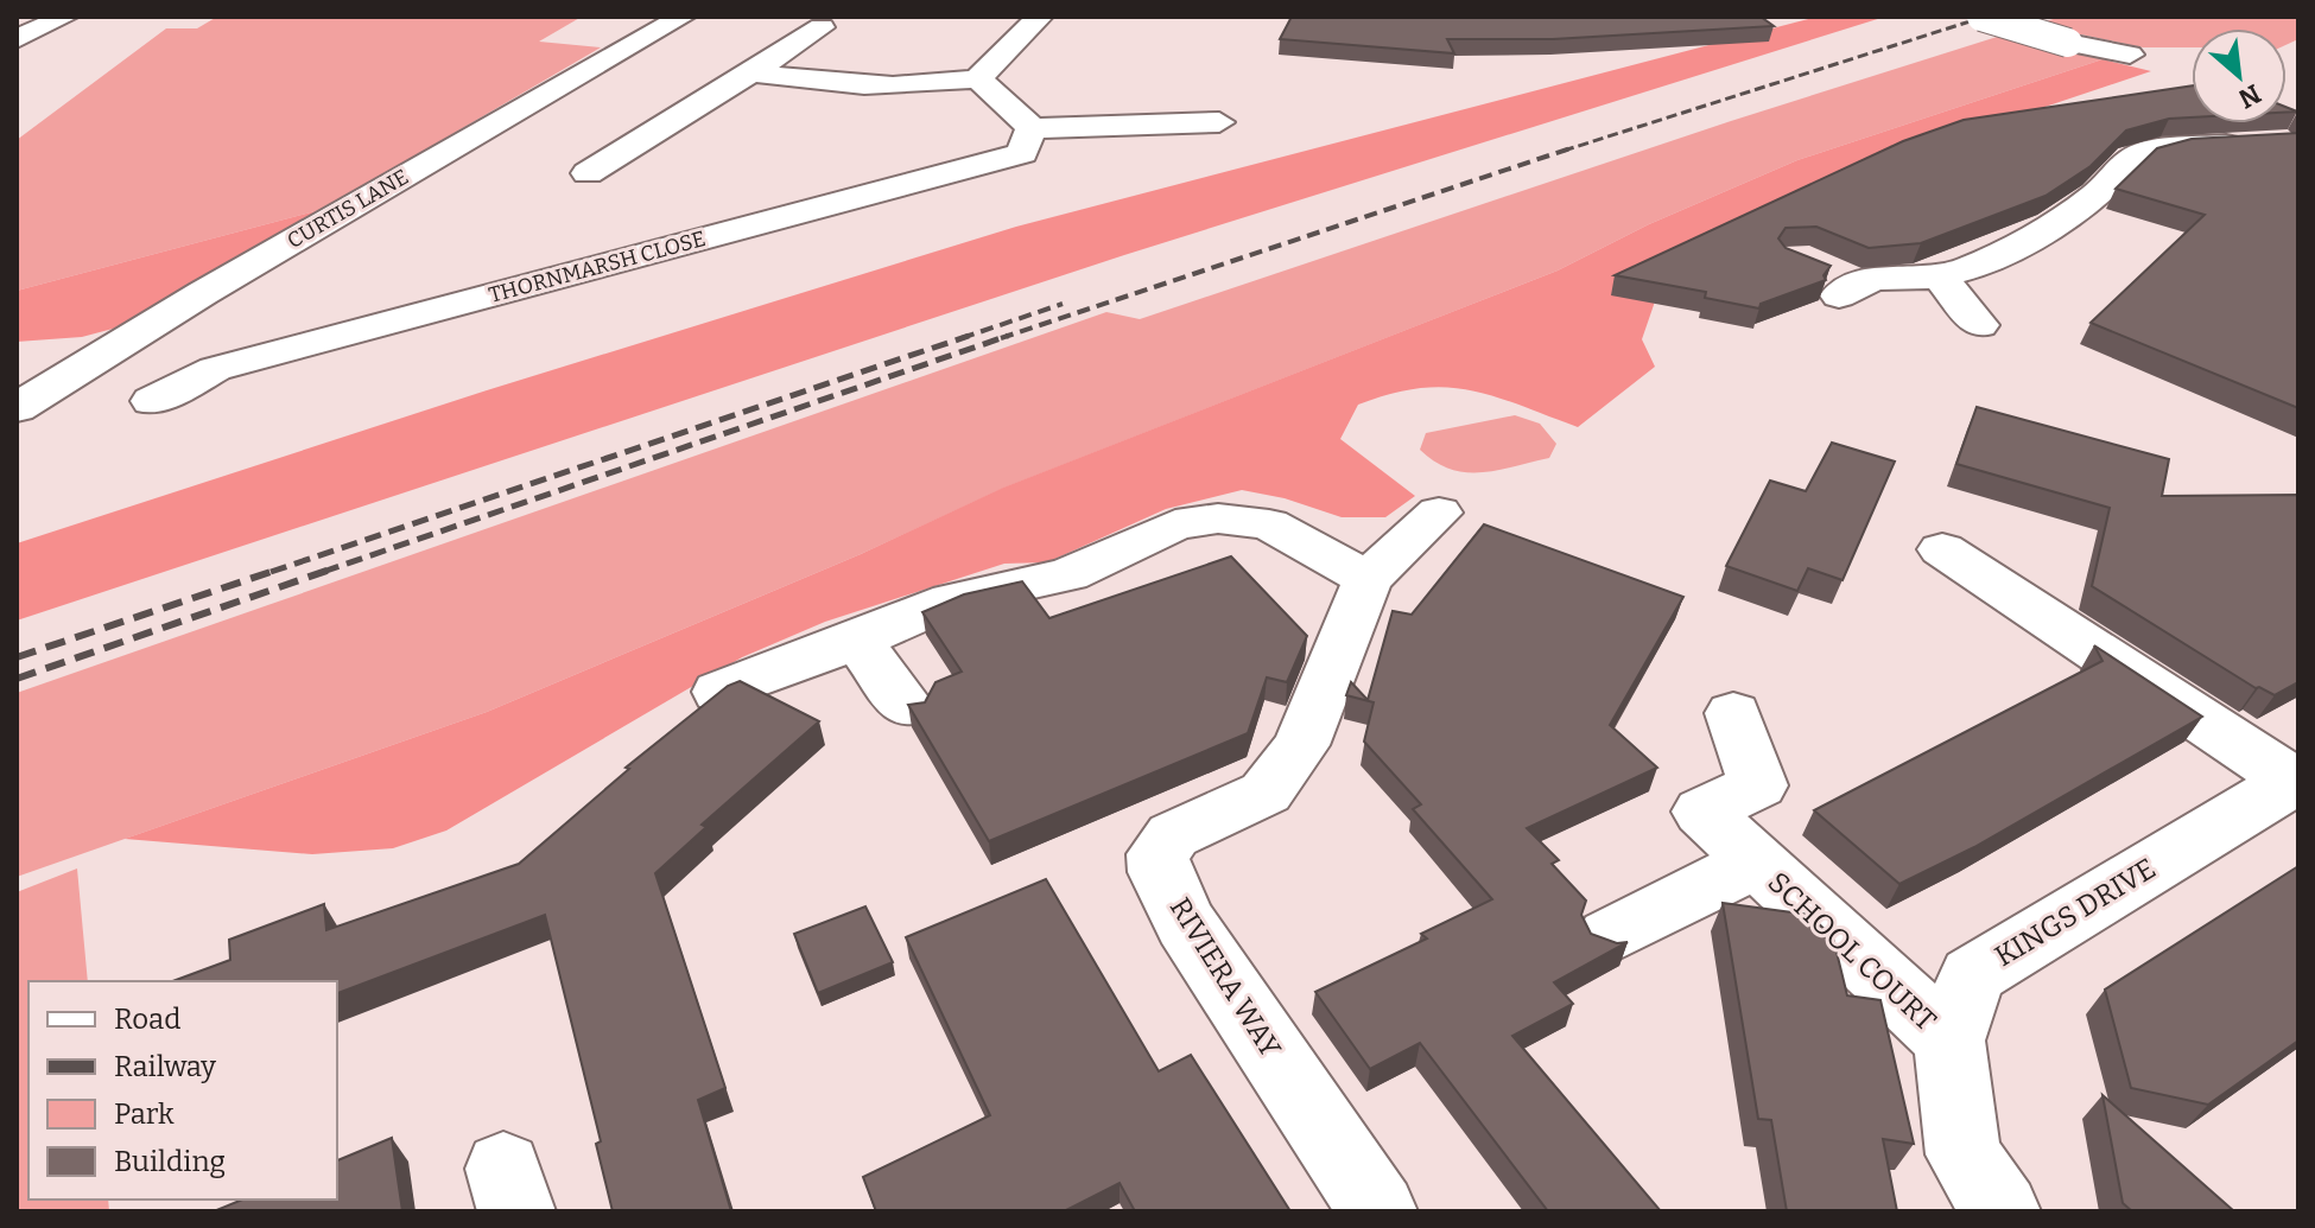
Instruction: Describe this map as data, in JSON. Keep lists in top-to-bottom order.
{
  "streets": {
    "street": [
      "CURTIS LANE",
      "THORNMARSH CLOSE",
      "KINGS DRIVE",
      "SCHOOL COURT",
      "RIVIERA WAY"
    ]
  },
  "crossings": [
    ["KINGS DRIVE", "SCHOOL COURT"]
  ],
  "legend": [
    "Road",
    "Railway",
    "Park",
    "Building"
  ],
  "north": "bottom right"
}
